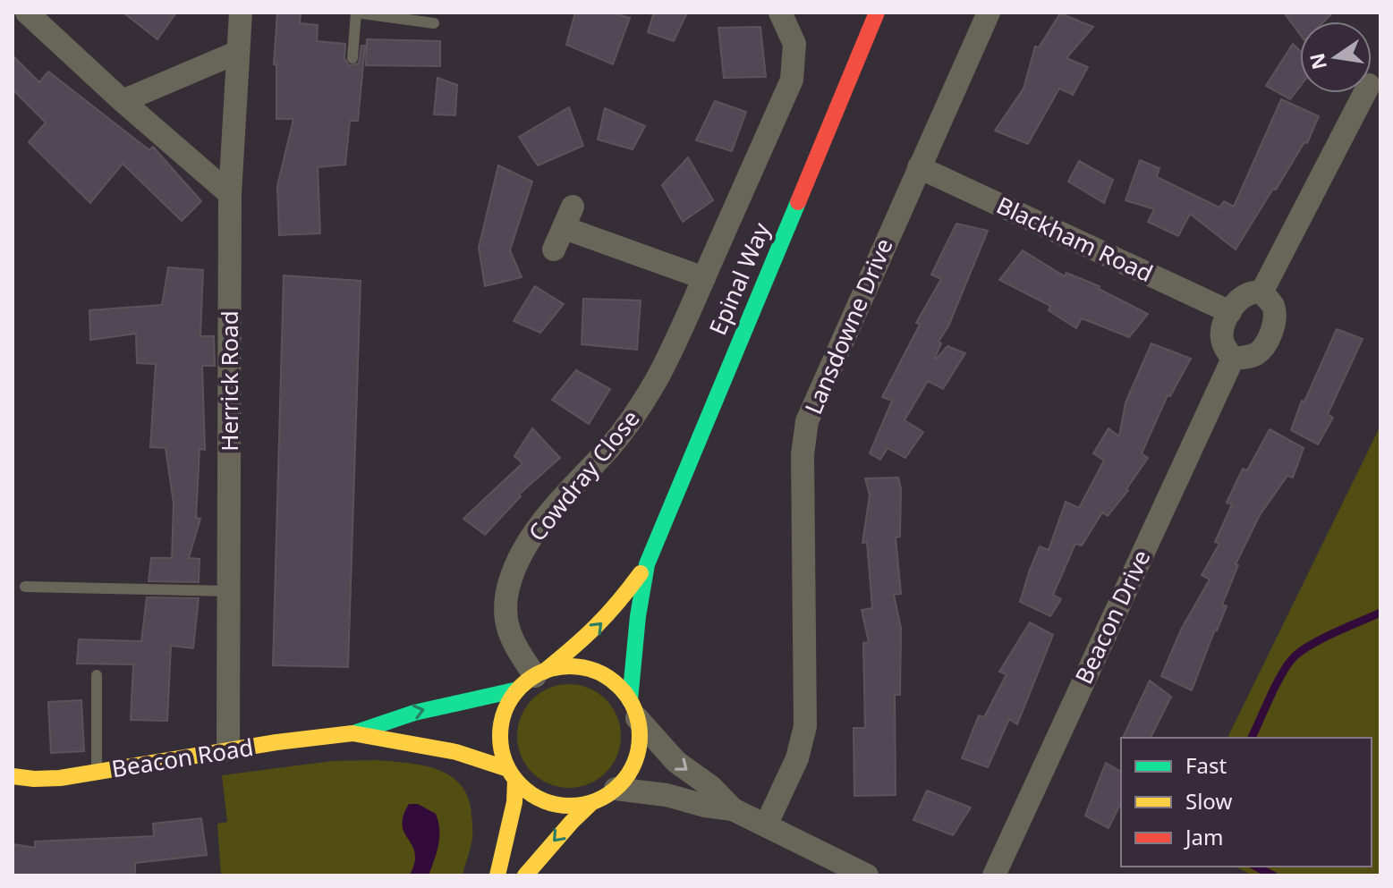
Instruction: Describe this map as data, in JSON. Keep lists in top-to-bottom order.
{
  "streets": {
    "main road": ["Epinal Way", "Beacon Road"],
    "street": [
      "Blackham Road",
      "Lansdowne Drive",
      "Herrick Road",
      "Cowdray Close",
      "Beacon Drive"
    ]
  },
  "crossings": [
    ["Blackham Road", "Lansdowne Drive"],
    ["Blackham Road", "Beacon Drive"],
    ["Epinal Way", "Cowdray Close"],
    ["Epinal Way", "Beacon Road"],
    ["Herrick Road", "Beacon Road"],
    ["Cowdray Close", "Beacon Road"]
  ],
  "legend": ["Fast", "Slow", "Jam"],
  "north": "left"
}
